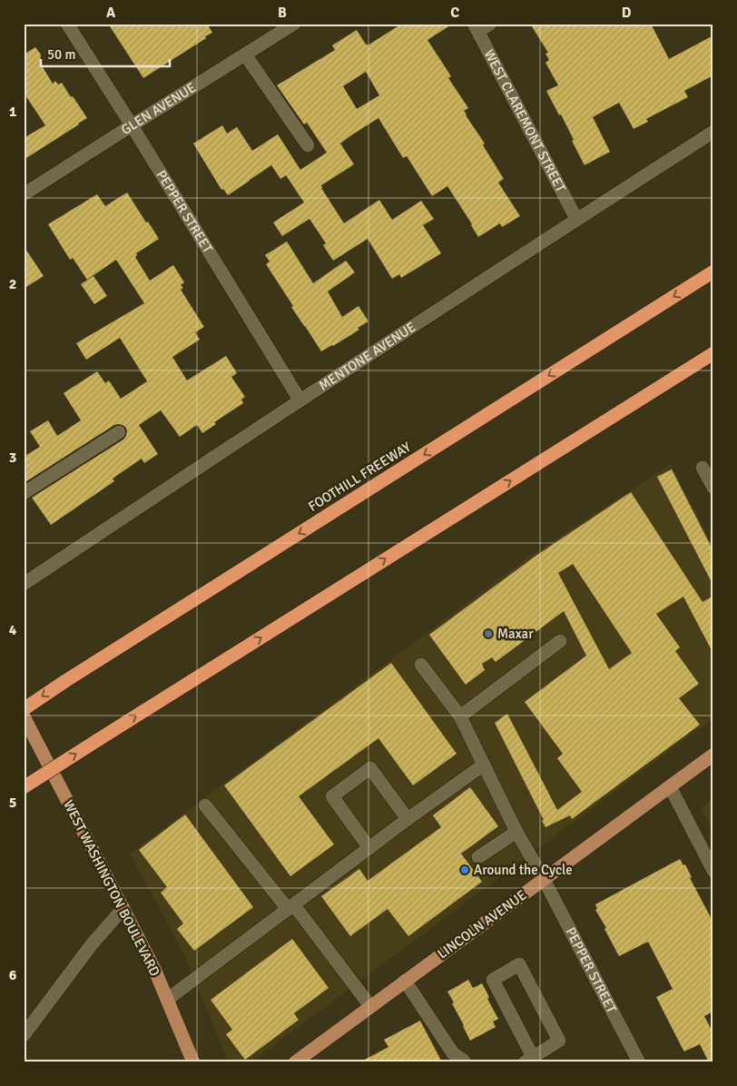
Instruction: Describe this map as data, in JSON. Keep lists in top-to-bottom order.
{
  "streets": {
    "highway": ["FOOTHILL FREEWAY"],
    "main road": ["WEST WASHINGTON BOULEVARD", "LINCOLN AVENUE"],
    "street": [
      "GLEN AVENUE",
      "WEST CLAREMONT STREET",
      "PEPPER STREET",
      "MENTONE AVENUE"
    ]
  },
  "crossings": [
    ["GLEN AVENUE", "PEPPER STREET"],
    ["WEST CLAREMONT STREET", "MENTONE AVENUE"],
    ["PEPPER STREET", "MENTONE AVENUE"],
    ["PEPPER STREET", "LINCOLN AVENUE"]
  ],
  "places": ["Maxar", "Around the Cycle"],
  "scale_bar": "50 m",
  "grid": {
    "columns": [
      "A",
      "B",
      "C",
      "D"
    ],
    "rows": [
      "1",
      "2",
      "3",
      "4",
      "5",
      "6"
    ]
  }
}
